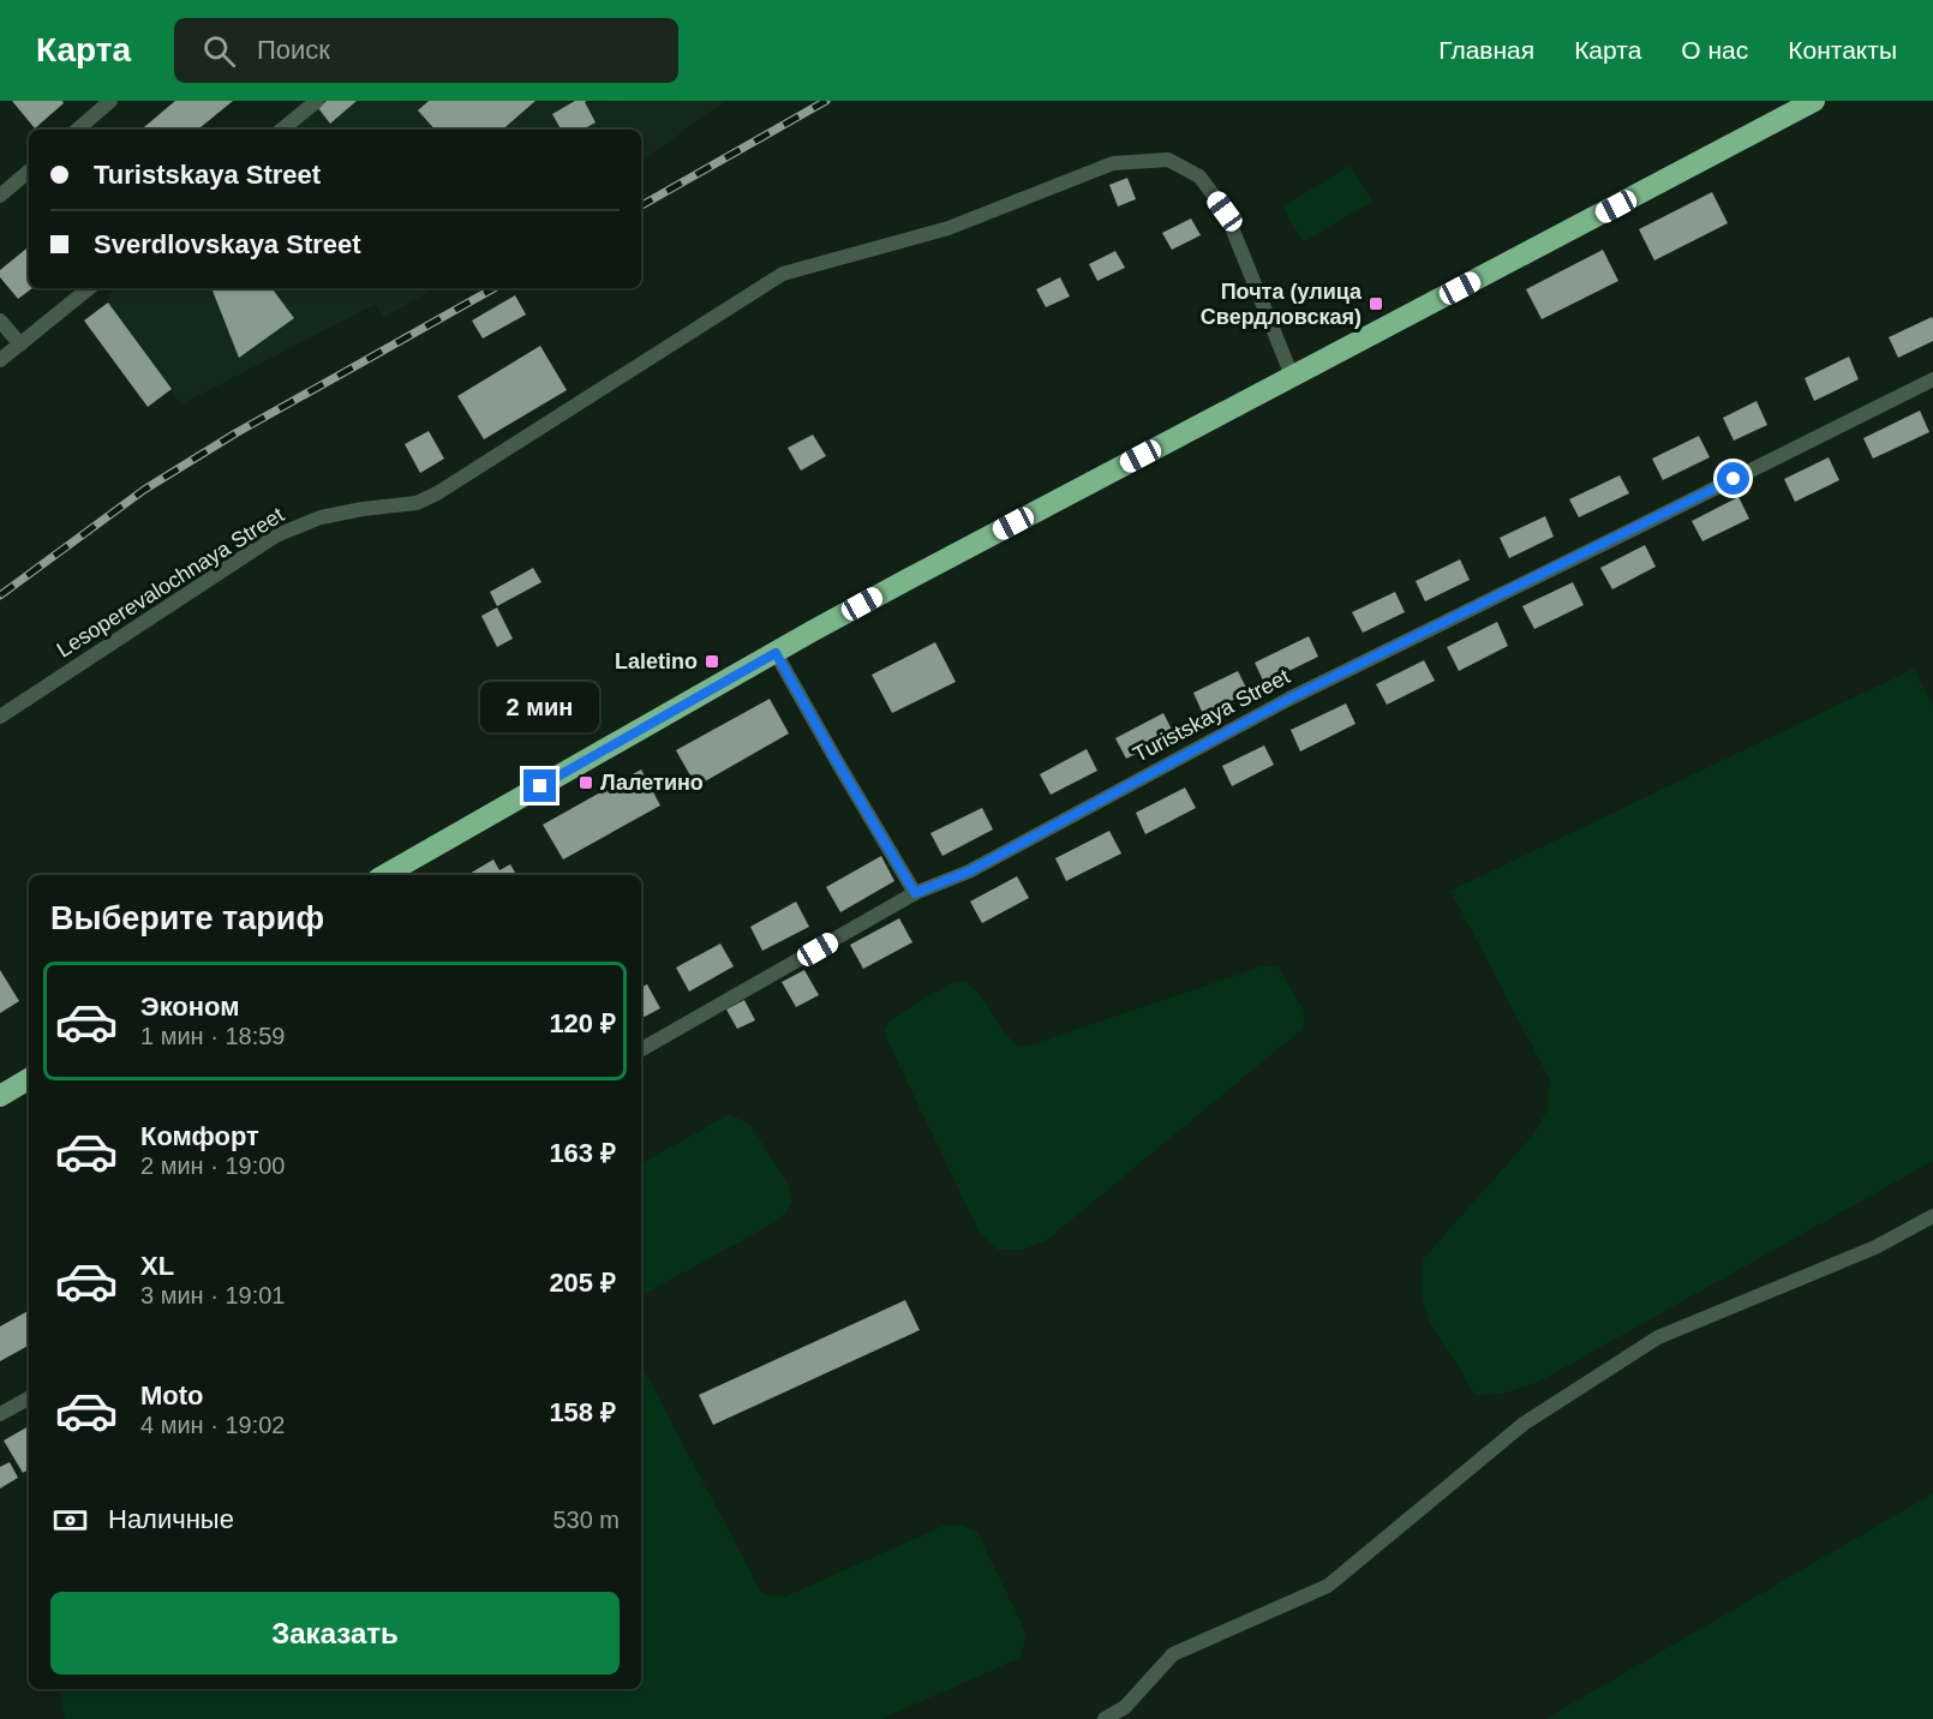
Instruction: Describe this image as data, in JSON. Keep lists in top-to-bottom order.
{
  "streets": {
    "street": ["Lesoperevalochnaya Street", "Turistskaya Street"]
  },
  "places": {
    "transit": ["Почта (улица Свердловская)", "Laletino", "Лалетино"]
  },
  "page": {
    "header": "Карта",
    "search": "Поиск",
    "nav": [
      "Главная",
      "Карта",
      "О нас",
      "Контакты"
    ],
    "banner": ["Turistskaya Street", "Sverdlovskaya Street"],
    "bubble": "2 мин",
    "heading": "Выберите тариф",
    "list": [
      {
        "name": "Эконом",
        "note": "1 мин · 18:59",
        "value": "120 ₽"
      },
      {
        "name": "Комфорт",
        "note": "2 мин · 19:00",
        "value": "163 ₽"
      },
      {
        "name": "XL",
        "note": "3 мин · 19:01",
        "value": "205 ₽"
      },
      {
        "name": "Moto",
        "note": "4 мин · 19:02",
        "value": "158 ₽"
      }
    ],
    "pay": ["Наличные", "530 m"],
    "buttons": "Заказать"
  }
}
